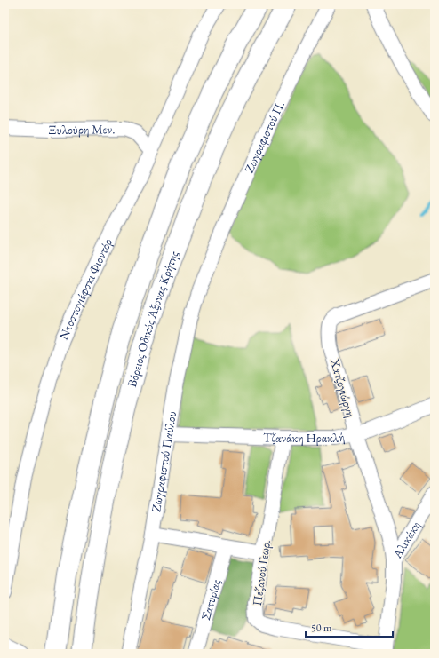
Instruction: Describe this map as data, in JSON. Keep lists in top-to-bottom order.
{
  "streets": {
    "highway": ["Βόρειος Οδικός Άξονας Κρήτης"],
    "street": [
      "Ξυλούρη Μεν.",
      "Ζωγραφιστού Π.",
      "Ντοστογιέφσκι Φιοντόρ",
      "Χατζογιώργη",
      "Τζανάκη Ηρακλή",
      "Ζωγραφιστού Παύλου",
      "Αλικάκη",
      "Πεζανού Γεωρ.",
      "Σατυρίας"
    ]
  },
  "crossings": [
    ["Ξυλούρη Μεν.", "Ντοστογιέφσκι Φιοντόρ"],
    ["Ζωγραφιστού Π.", "Ζωγραφιστού Παύλου"],
    ["Χατζογιώργη", "Τζανάκη Ηρακλή"],
    ["Χατζογιώργη", "Αλικάκη"],
    ["Τζανάκη Ηρακλή", "Ζωγραφιστού Παύλου"],
    ["Τζανάκη Ηρακλή", "Πεζανού Γεωρ."],
    ["Αλικάκη", "Πεζανού Γεωρ."]
  ],
  "scale_bar": "50 m"
}
